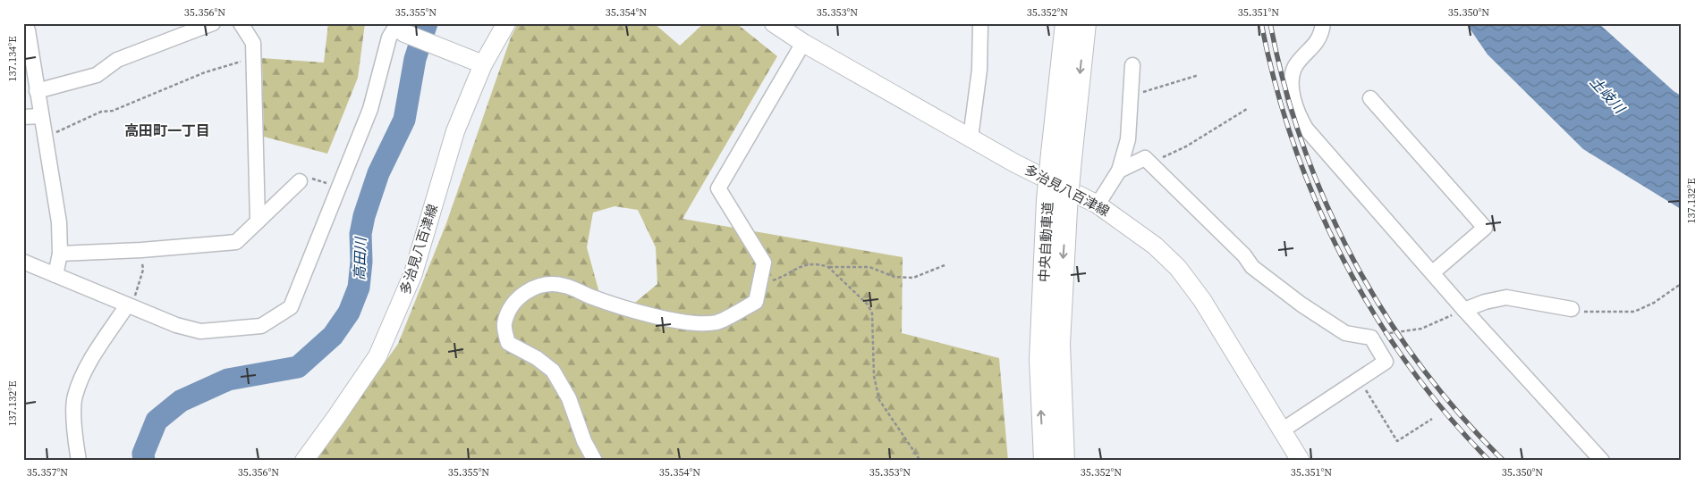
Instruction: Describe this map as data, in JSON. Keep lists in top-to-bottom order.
{
  "streets": {
    "highway": ["中央自動車道"],
    "main road": ["多治見八百津線"]
  },
  "districts": ["高田町一丁目"],
  "water": ["土岐川", "高田川"],
  "coordinates": [
    "35.356°N",
    "35.355°N",
    "35.354°N",
    "35.353°N",
    "35.352°N",
    "35.351°N",
    "35.350°N",
    "137.134°E",
    "137.132°E",
    "35.357°N"
  ]
}
